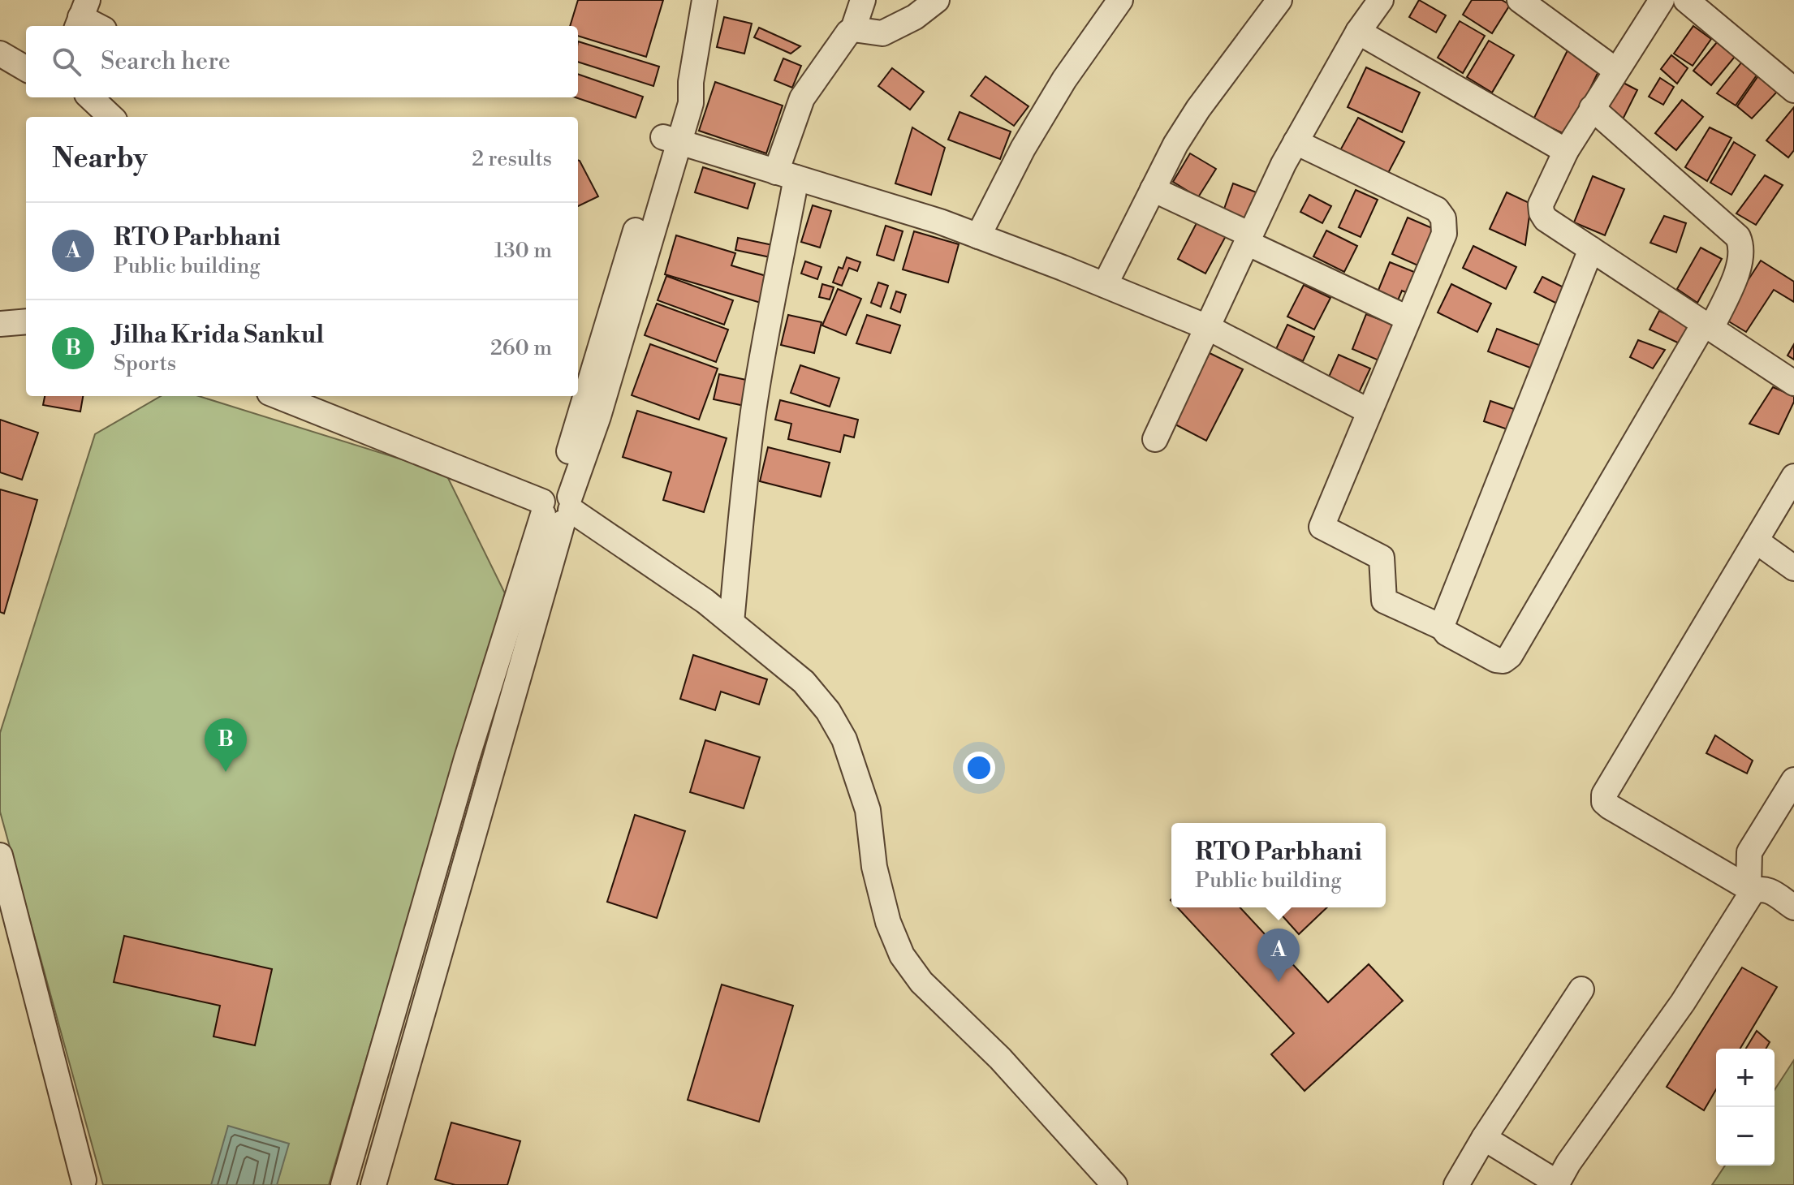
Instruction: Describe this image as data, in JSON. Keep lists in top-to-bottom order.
{
  "page": {
    "search": "Search here",
    "heading": ["Nearby", "2 results"],
    "list": [
      {
        "mark": "A",
        "name": "RTO Parbhani",
        "note": "Public building",
        "value": "130 m"
      },
      {
        "mark": "B",
        "name": "Jilha Krida Sankul",
        "note": "Sports",
        "value": "260 m"
      }
    ],
    "pins": ["B", "A"],
    "popup": ["RTO Parbhani", "Public building"],
    "map_buttons": ["+", "−"]
  }
}
